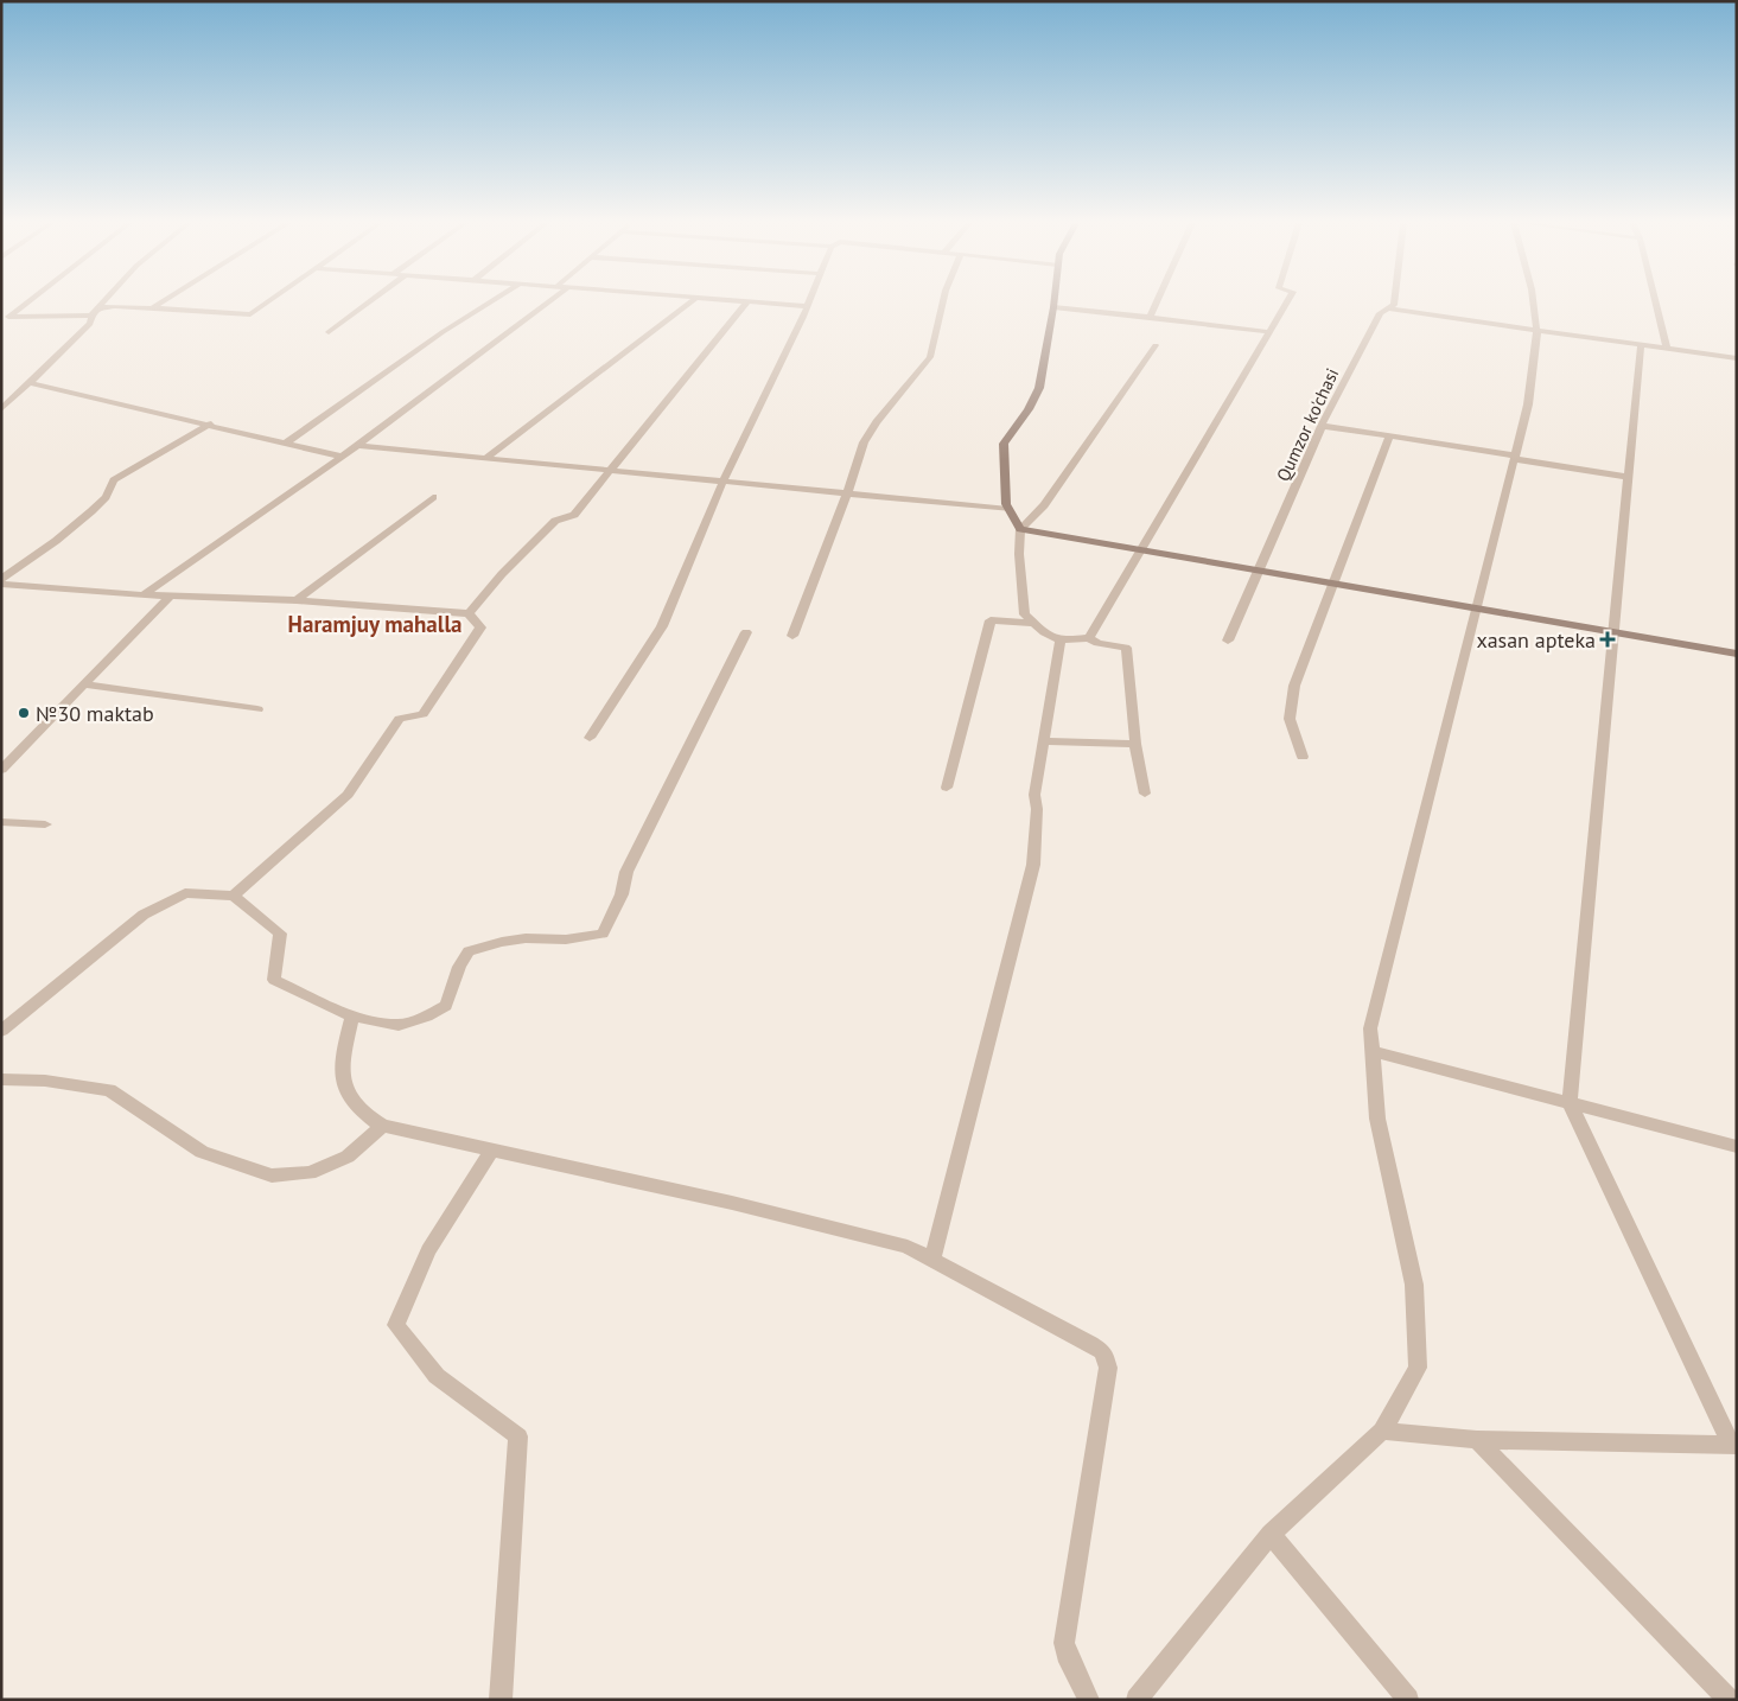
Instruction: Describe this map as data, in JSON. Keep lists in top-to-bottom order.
{
  "streets": {
    "street": ["Qumzor ko'chasi"]
  },
  "districts": ["Haramjuy mahalla"],
  "places": {
    "health": ["xasan apteka"],
    "other": ["№30 maktab"]
  }
}
